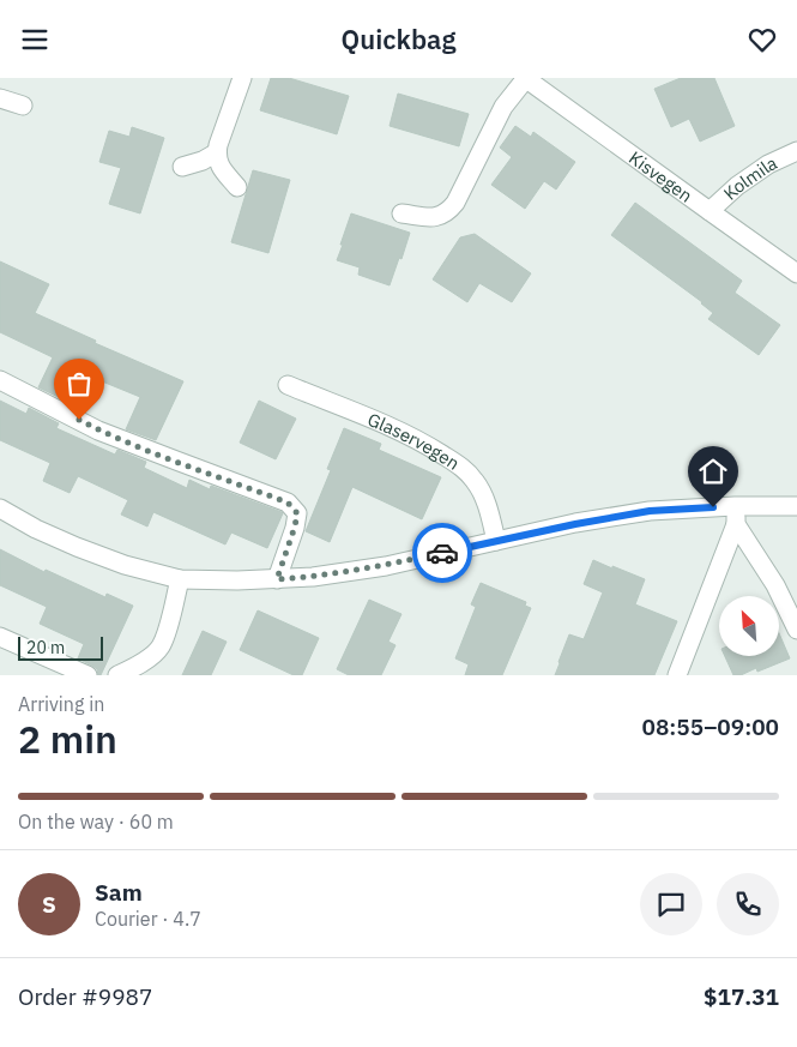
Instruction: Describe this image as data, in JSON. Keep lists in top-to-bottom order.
{
  "streets": {
    "street": ["Kisvegen", "Kolmila", "Glaservegen"]
  },
  "crossings": [
    ["Kisvegen", "Kolmila"]
  ],
  "scale_bar": "20 m",
  "north": "top left",
  "page": {
    "header": "Quickbag",
    "scale": "20 m",
    "heading": ["2 min", "Arriving in", "08:55–09:00"],
    "panel": [
      "Sam",
      "Courier · 4.7",
      "Order #9987",
      "$17.31"
    ],
    "bar": "On the way · 60 m",
    "round": "S"
  }
}
